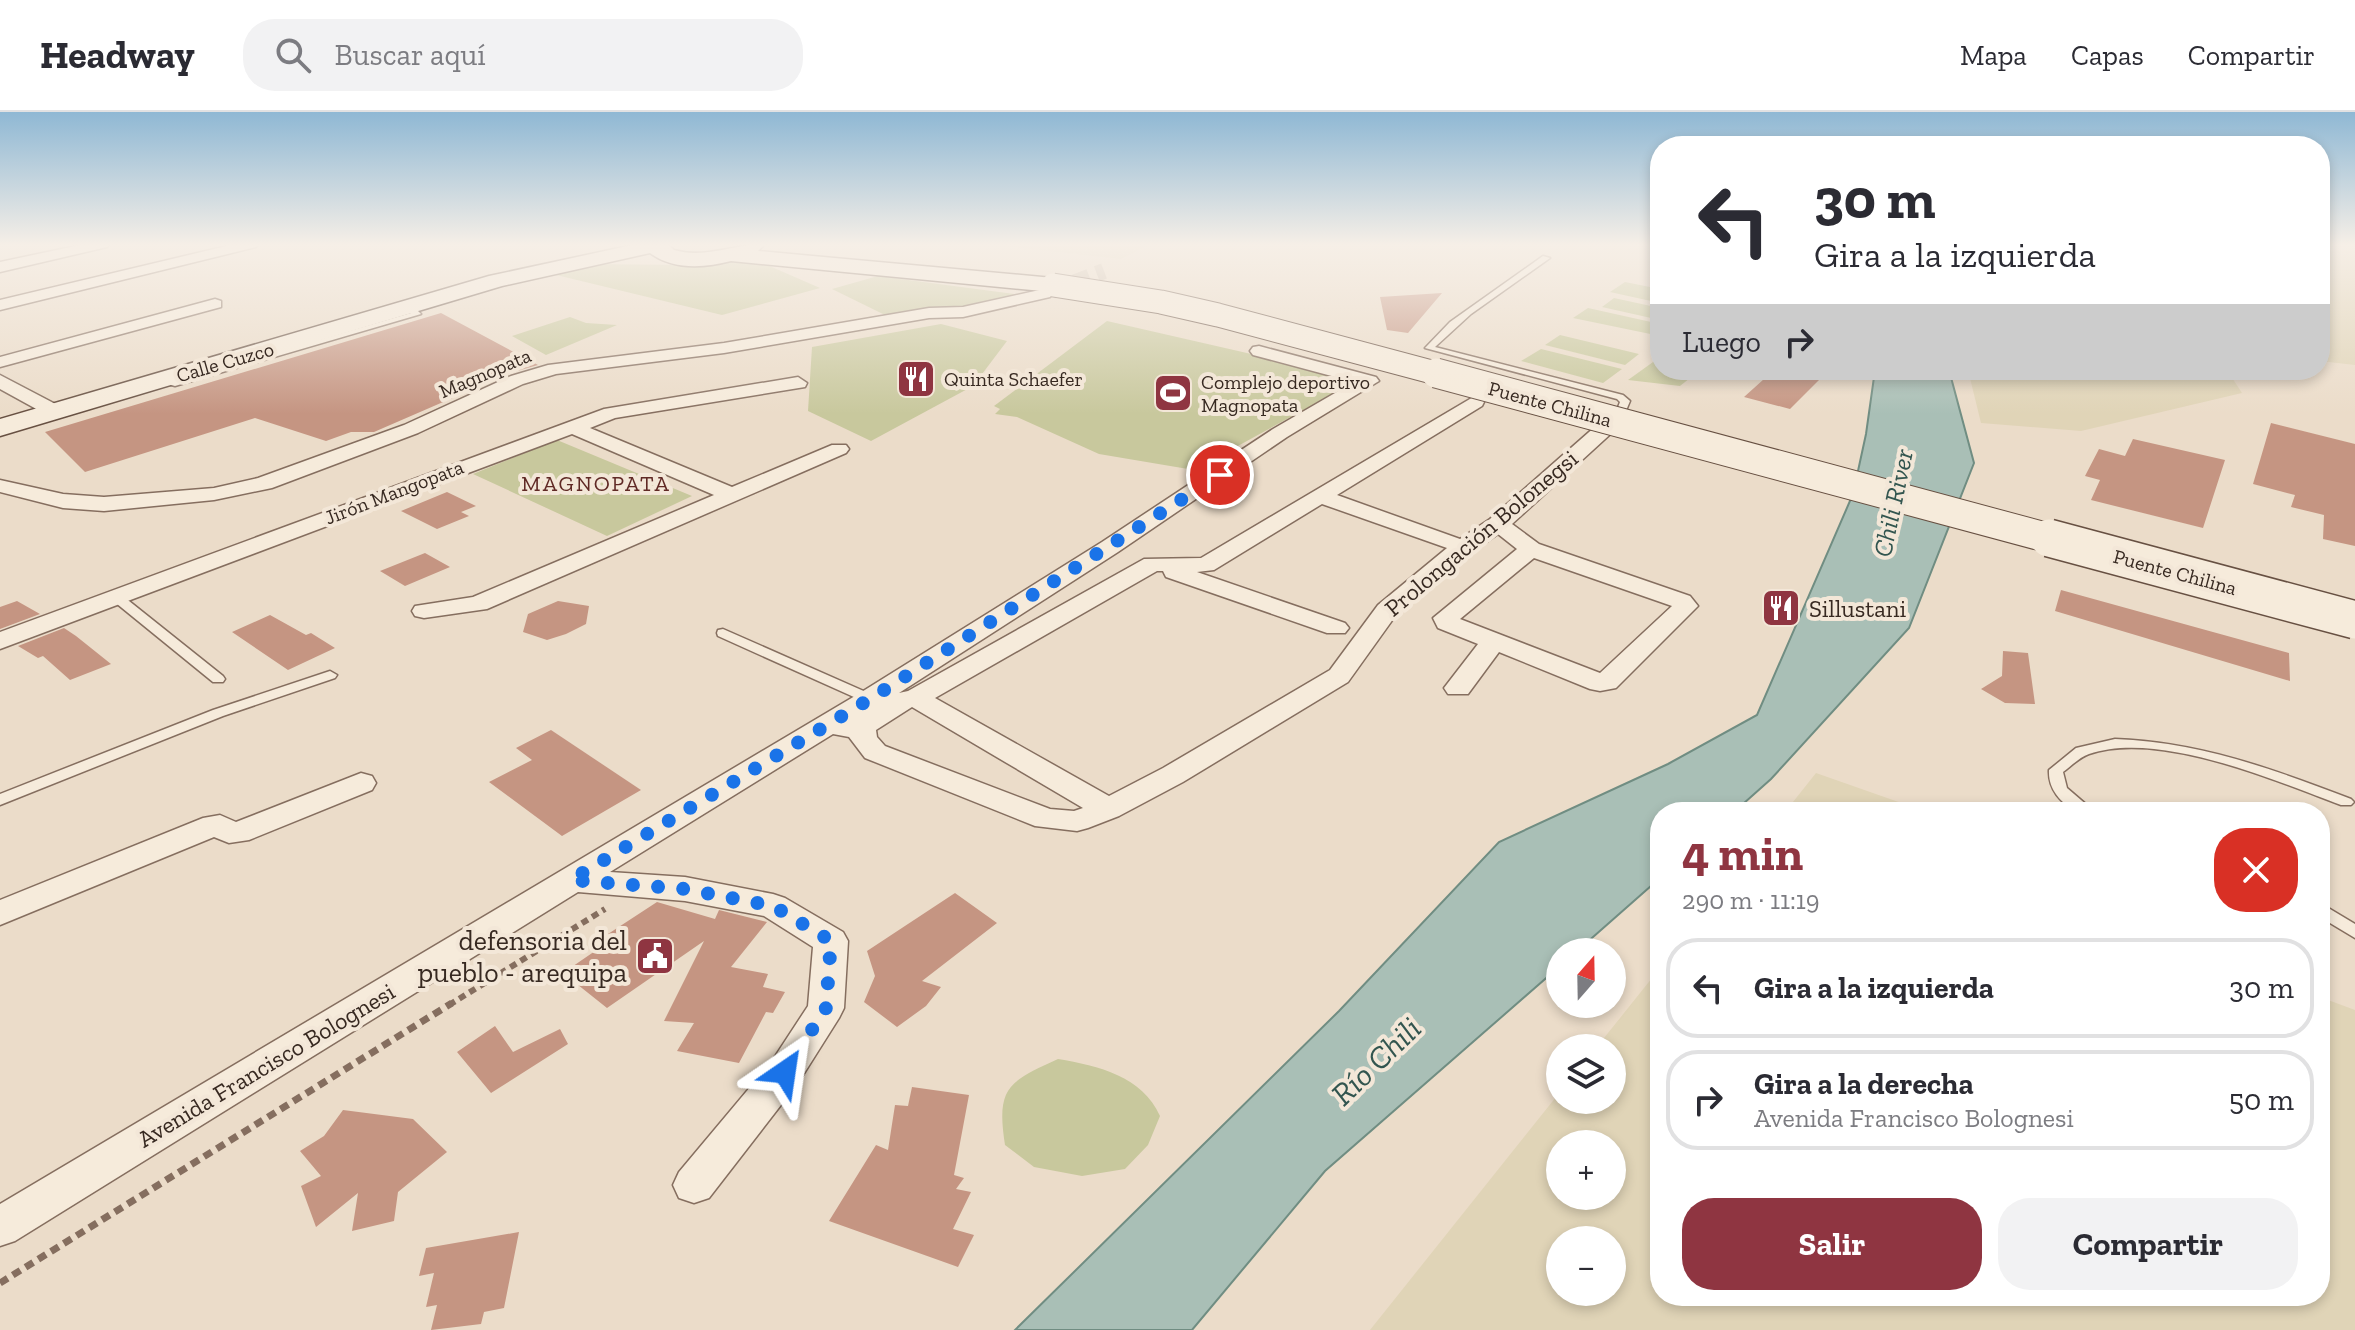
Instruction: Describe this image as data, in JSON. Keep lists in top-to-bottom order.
{
  "streets": {
    "main road": ["Calle Cuzco", "Puente Chilina"],
    "street": [
      "Magnopata",
      "Jirón Mangopata",
      "Prolongación Bolonegsi",
      "Avenida Francisco Bolognesi"
    ]
  },
  "crossings": [
    ["Prolongación Bolonegsi", "Avenida Francisco Bolognesi"]
  ],
  "districts": ["MAGNOPATA"],
  "water": ["Chili River", "Río Chili"],
  "places": {
    "restaurant": ["Quinta Schaefer", "Sillustani"],
    "sports": ["Complejo deportivo Magnopata"],
    "public building": ["defensoria del pueblo - arequipa"]
  },
  "north": "top",
  "page": {
    "header": "Headway",
    "search": "Buscar aquí",
    "nav": ["Mapa", "Capas", "Compartir"],
    "turn": ["30 m", "Gira a la izquierda"],
    "then": "Luego",
    "heading": ["4 min", "290 m · 11:19"],
    "map_buttons": ["+", "−"],
    "list": [
      {
        "name": "Gira a la izquierda",
        "value": "30 m"
      },
      {
        "name": "Gira a la derecha",
        "note": "Avenida Francisco Bolognesi",
        "value": "50 m"
      }
    ],
    "buttons": ["Salir", "Compartir"]
  }
}
